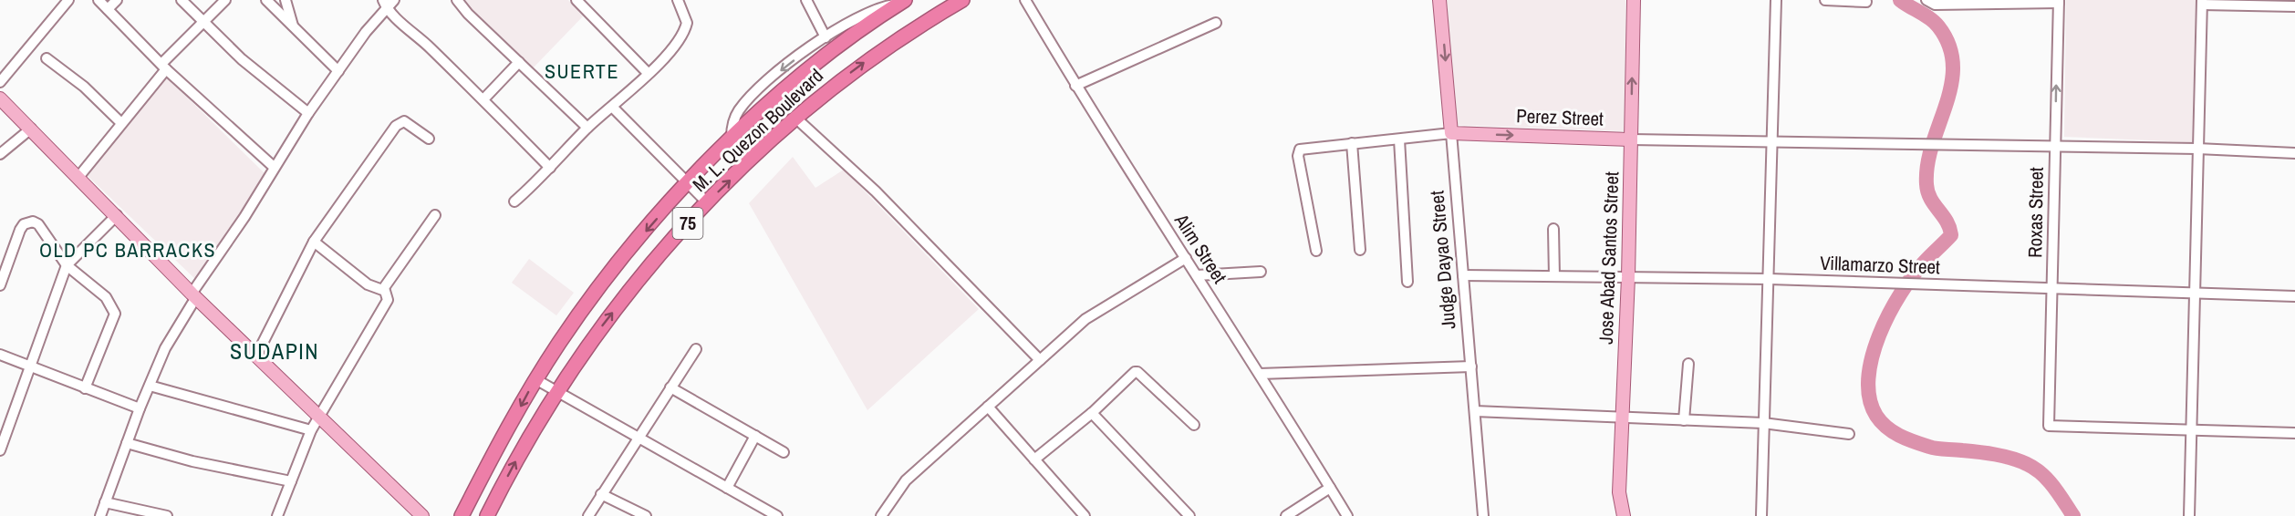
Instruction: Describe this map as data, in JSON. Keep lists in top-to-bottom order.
{
  "streets": {
    "highway": ["M. L. Quezon Boulevard", "75"],
    "main road": ["Perez Street", "Jose Abad Santos Street", "Judge Dayao Street"],
    "street": ["Roxas Street", "Alim Street", "Villamarzo Street"]
  },
  "crossings": [
    ["Perez Street", "Roxas Street"],
    ["Perez Street", "Jose Abad Santos Street"],
    ["Perez Street", "Judge Dayao Street"],
    ["Roxas Street", "Villamarzo Street"],
    ["Jose Abad Santos Street", "Villamarzo Street"],
    ["Judge Dayao Street", "Villamarzo Street"]
  ],
  "districts": ["SUERTE", "OLD PC BARRACKS", "SUDAPIN"]
}
